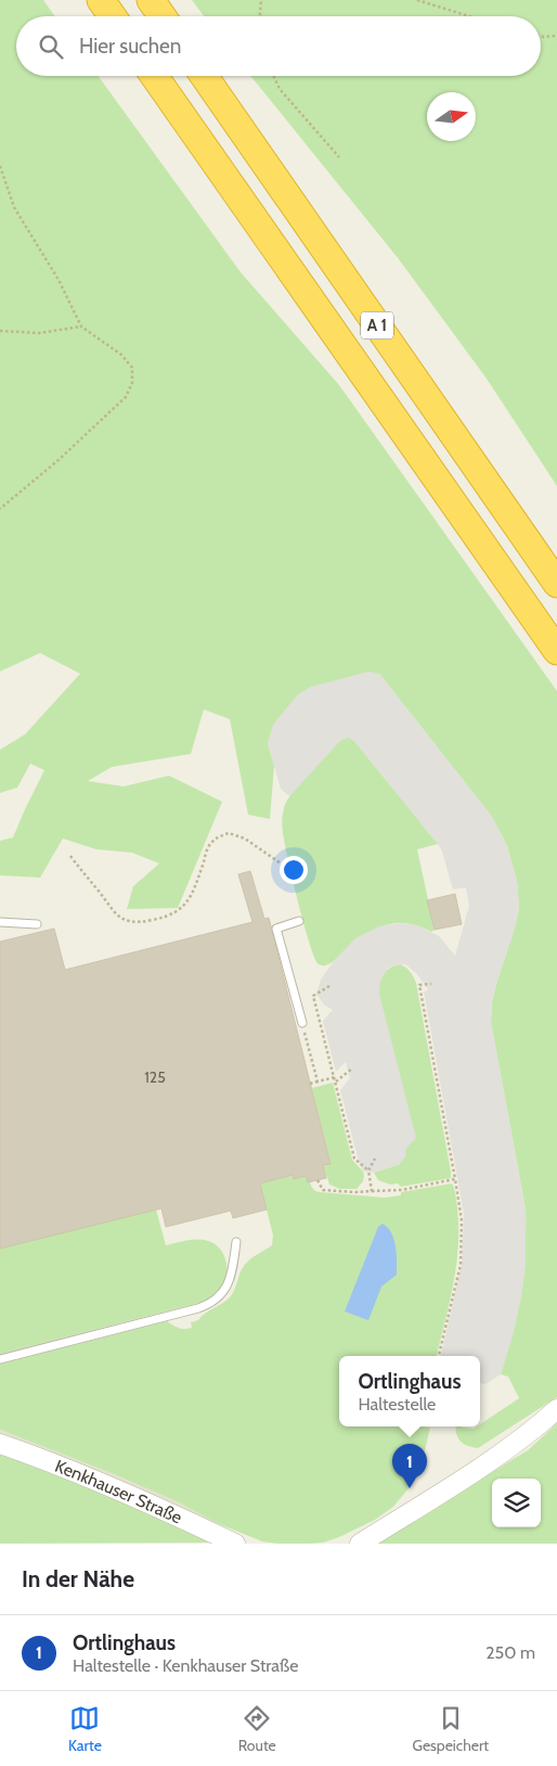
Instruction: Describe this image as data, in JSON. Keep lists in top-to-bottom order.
{
  "streets": {
    "highway": ["A 1"],
    "street": ["Kenkhauser Straße"]
  },
  "house_numbers": ["125"],
  "north": "right",
  "page": {
    "search": "Hier suchen",
    "popup": ["Ortlinghaus", "Haltestelle"],
    "pins": "1",
    "heading": "In der Nähe",
    "list": [
      {
        "mark": "1",
        "name": "Ortlinghaus",
        "note": "Haltestelle · Kenkhauser Straße",
        "value": "250 m"
      }
    ],
    "nav": ["Karte", "Route", "Gespeichert"]
  }
}
